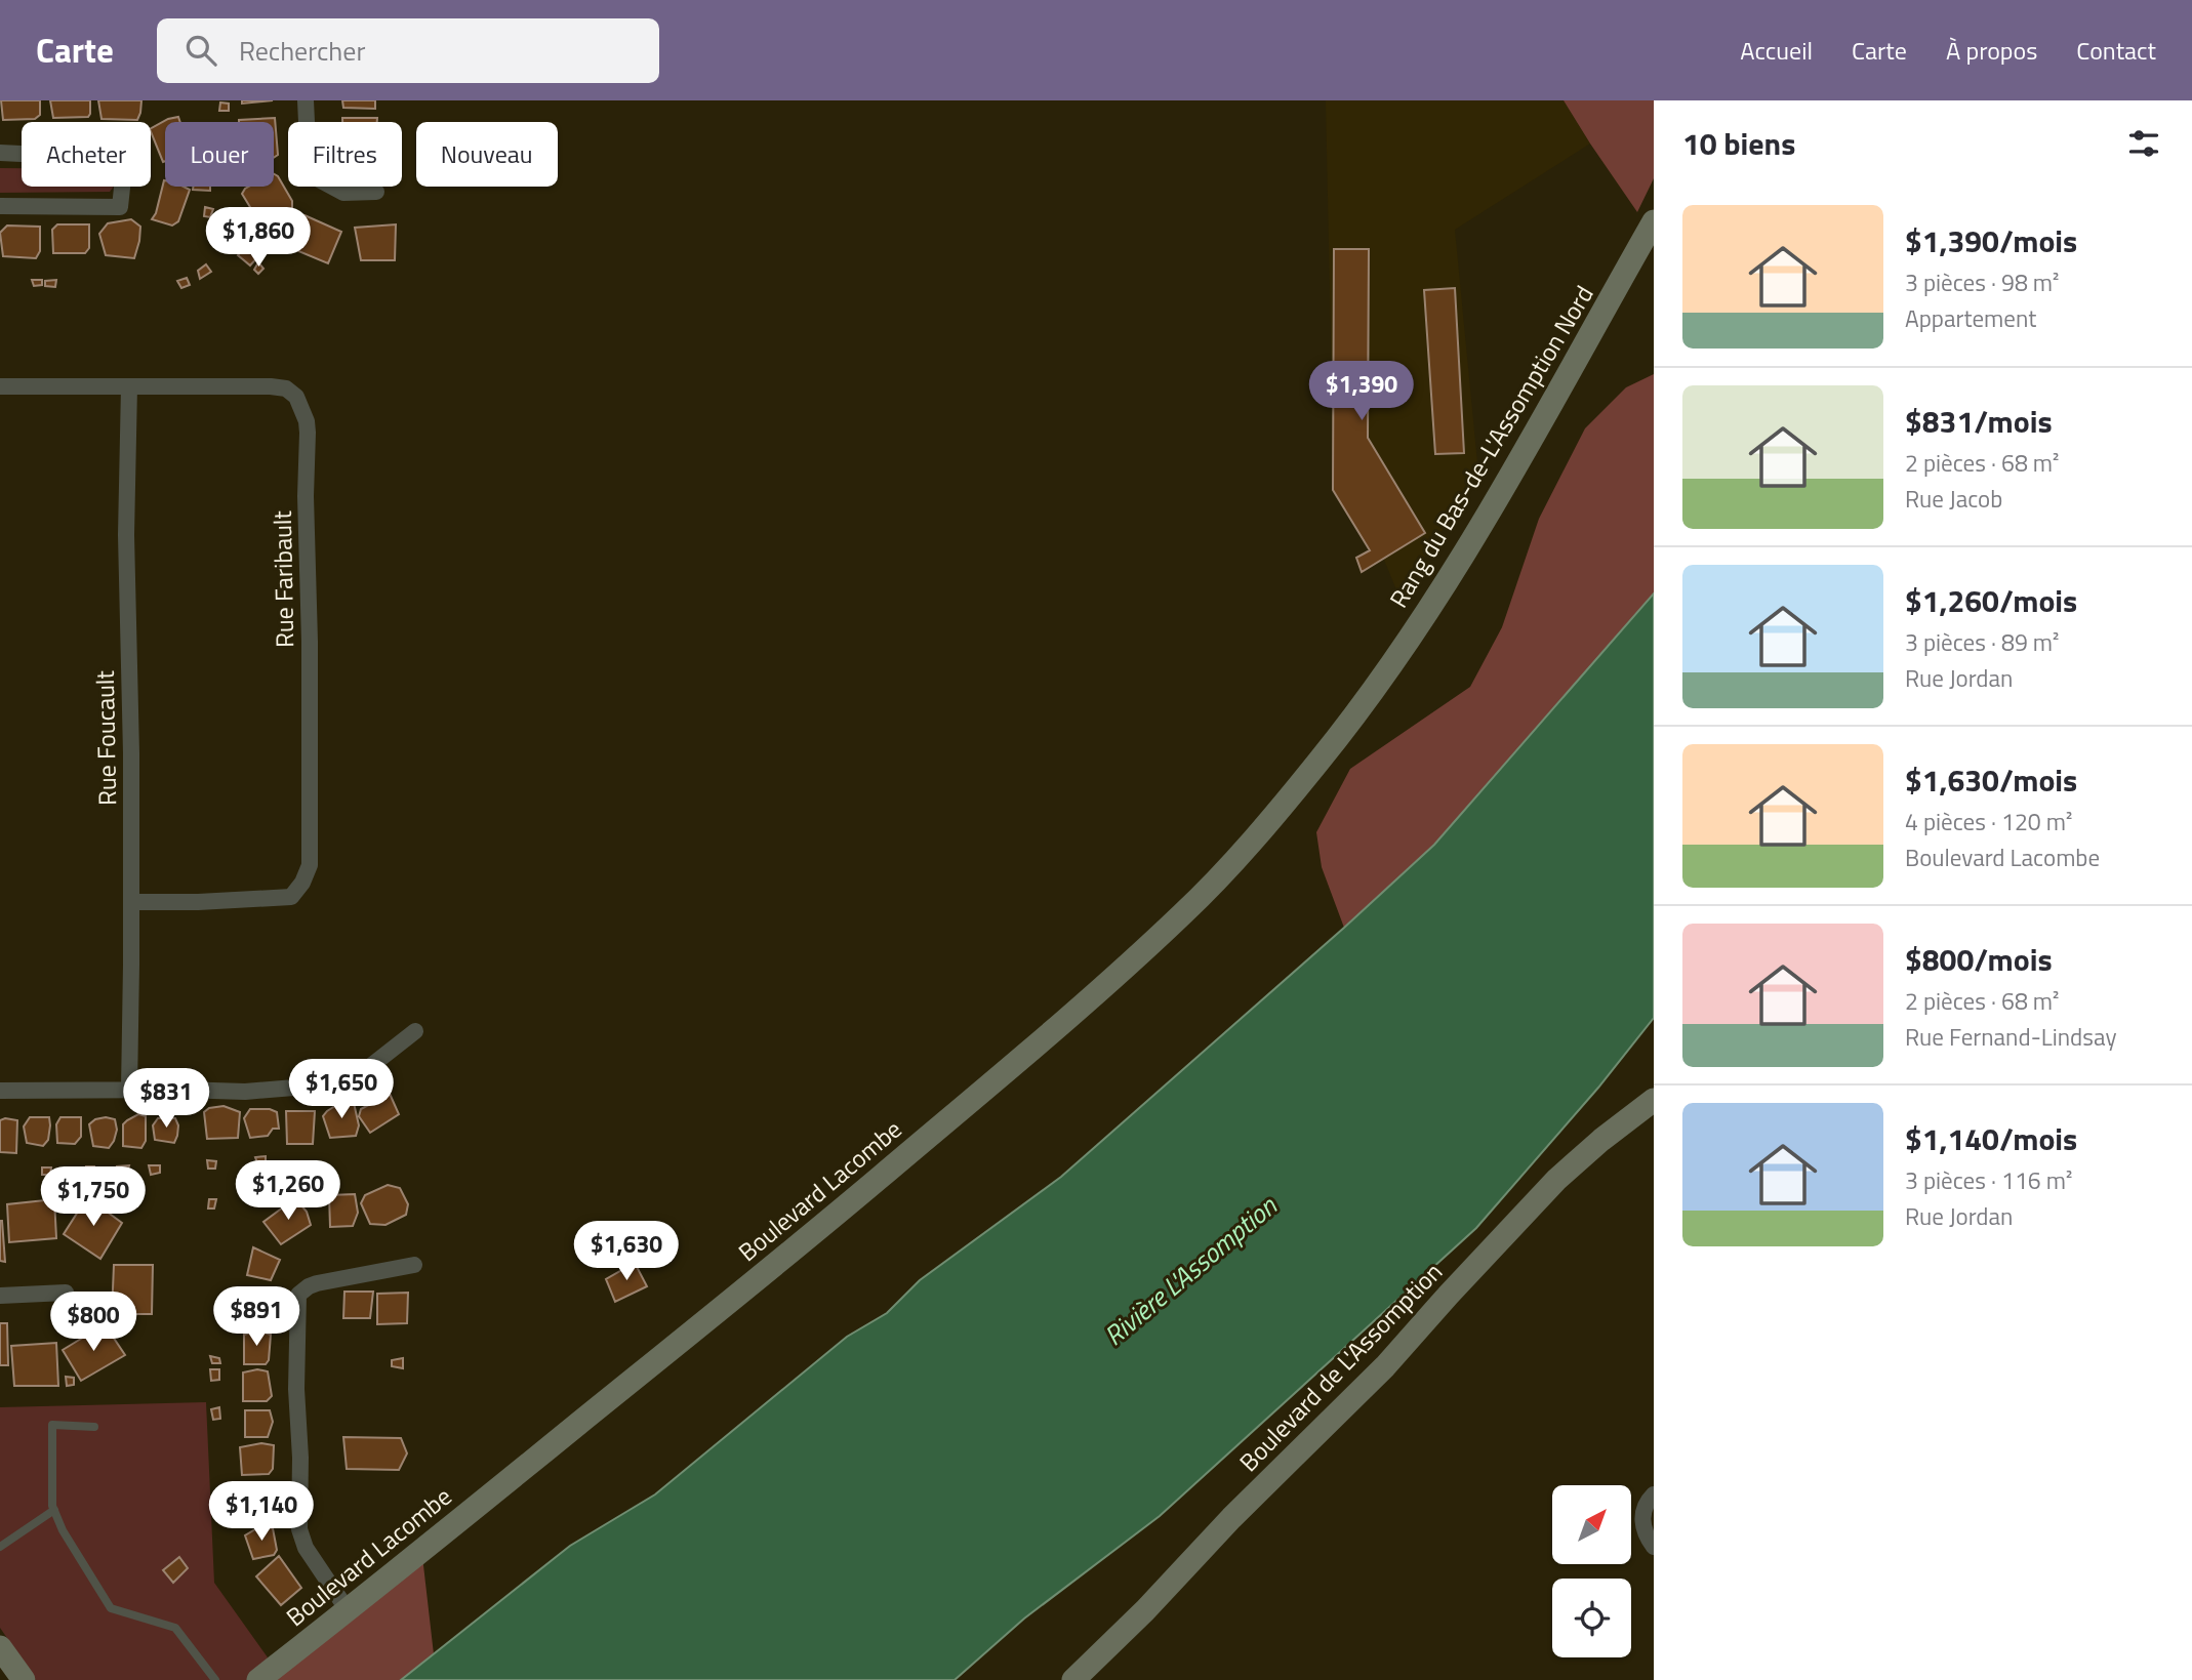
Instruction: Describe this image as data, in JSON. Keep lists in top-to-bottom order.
{
  "streets": {
    "main road": ["Rang du Bas-de-L'Assomption Nord", "Boulevard Lacombe", "Boulevard de L'Assomption"],
    "street": ["Rue Faribault", "Rue Foucault"]
  },
  "crossings": [
    ["Rang du Bas-de-L'Assomption Nord", "Boulevard Lacombe"],
    ["Rue Faribault", "Rue Foucault"]
  ],
  "water": ["Rivière L'Assomption"],
  "north": "top right",
  "page": {
    "header": "Carte",
    "search": "Rechercher",
    "nav": [
      "Accueil",
      "Carte",
      "À propos",
      "Contact"
    ],
    "heading": "10 biens",
    "chip": [
      "Acheter",
      "Louer",
      "Filtres",
      "Nouveau"
    ],
    "list": [
      {
        "name": "$1,390/mois",
        "note": "3 pièces · 98 m² · Appartement"
      },
      {
        "name": "$831/mois",
        "note": "2 pièces · 68 m² · Rue Jacob"
      },
      {
        "name": "$1,260/mois",
        "note": "3 pièces · 89 m² · Rue Jordan"
      },
      {
        "name": "$1,630/mois",
        "note": "4 pièces · 120 m² · Boulevard Lacombe"
      },
      {
        "name": "$800/mois",
        "note": "2 pièces · 68 m² · Rue Fernand-Lindsay"
      },
      {
        "name": "$1,140/mois",
        "note": "3 pièces · 116 m² · Rue Jordan"
      }
    ],
    "price": [
      "$1,860",
      "$1,390",
      "$1,650",
      "$831",
      "$1,260",
      "$1,750",
      "$1,630",
      "$891",
      "$800",
      "$1,140"
    ]
  }
}
